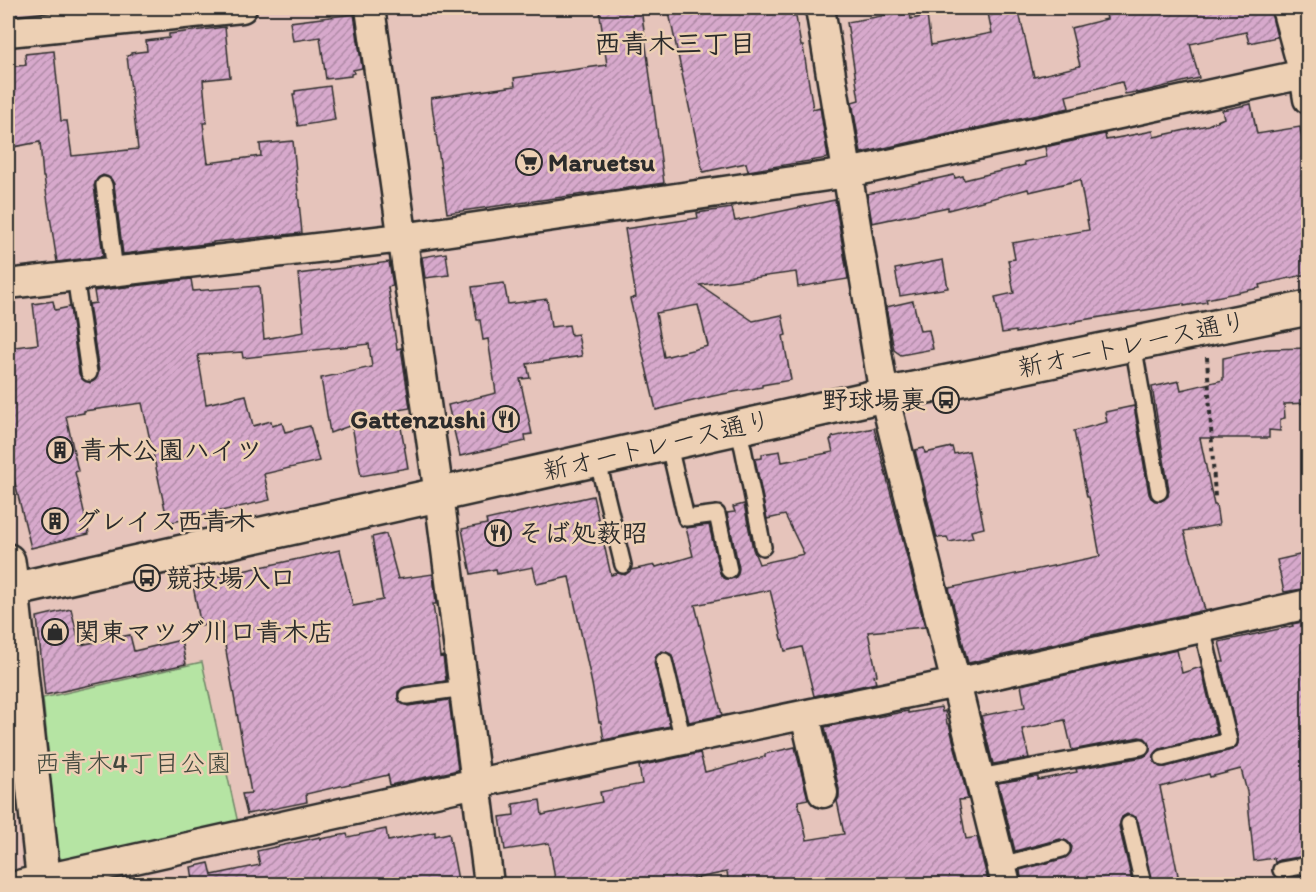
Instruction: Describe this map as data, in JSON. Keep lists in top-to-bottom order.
{
  "streets": {
    "street": ["新オートレース通り"]
  },
  "districts": ["西青木三丁目"],
  "parks": ["西青木4丁目公園"],
  "places": {
    "supermarket": ["Maruetsu"],
    "bus stop": ["野球場裏", "競技場入口"],
    "restaurant": ["Gattenzushi", "そば処薮昭"],
    "building": ["青木公園ハイツ", "グレイス西青木"],
    "shop": ["関東マツダ川口青木店"]
  }
}
